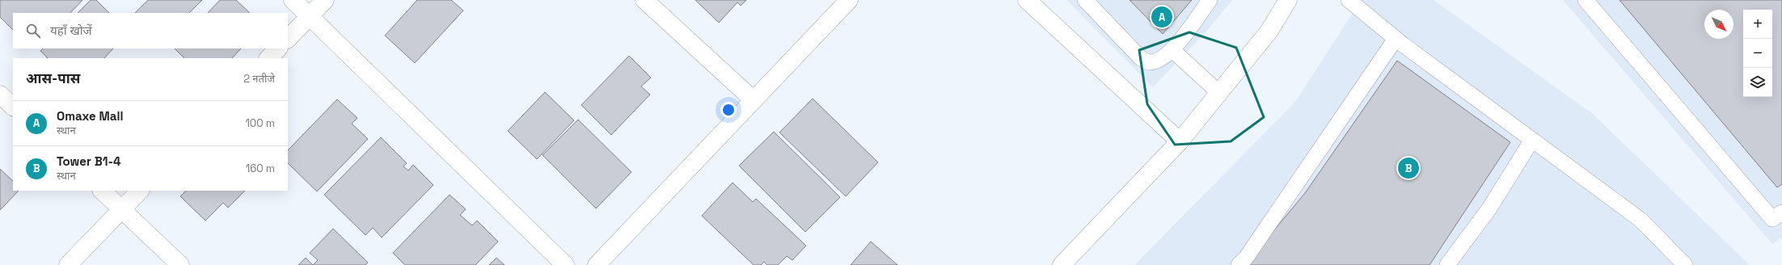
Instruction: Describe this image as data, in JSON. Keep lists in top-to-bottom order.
{
  "north": "bottom right",
  "page": {
    "pins": ["A", "B"],
    "map_buttons": ["+", "−"],
    "search": "यहाँ खोजें",
    "heading": ["आस-पास", "2 नतीजे"],
    "list": [
      {
        "mark": "A",
        "name": "Omaxe Mall",
        "note": "स्थान",
        "value": "100 m"
      },
      {
        "mark": "B",
        "name": "Tower B1-4",
        "note": "स्थान",
        "value": "160 m"
      }
    ]
  }
}
